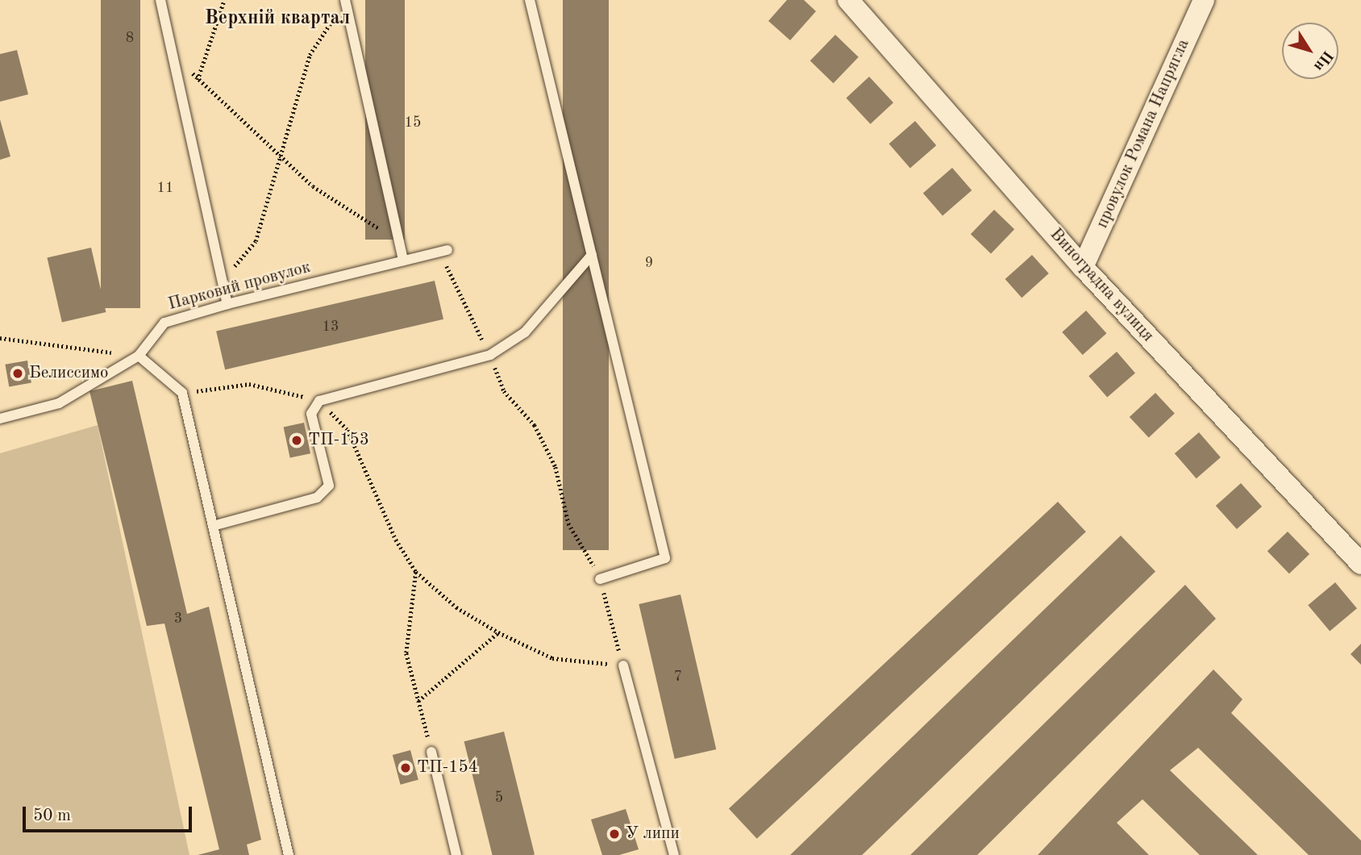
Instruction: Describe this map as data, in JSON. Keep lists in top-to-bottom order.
{
  "streets": {
    "street": ["провулок Романа Напрягла", "Виноградна вулиця"],
    "lane": ["Парковий провулок"]
  },
  "crossings": [
    ["провулок Романа Напрягла", "Виноградна вулиця"]
  ],
  "districts": ["Верхній квартал"],
  "places": [
    "Белиссимо",
    "ТП-153",
    "ТП-154",
    "У липи"
  ],
  "house_numbers": [
    "8",
    "15",
    "11",
    "9",
    "13",
    "3",
    "7",
    "5"
  ],
  "scale_bar": "50 m",
  "north": "bottom right"
}
